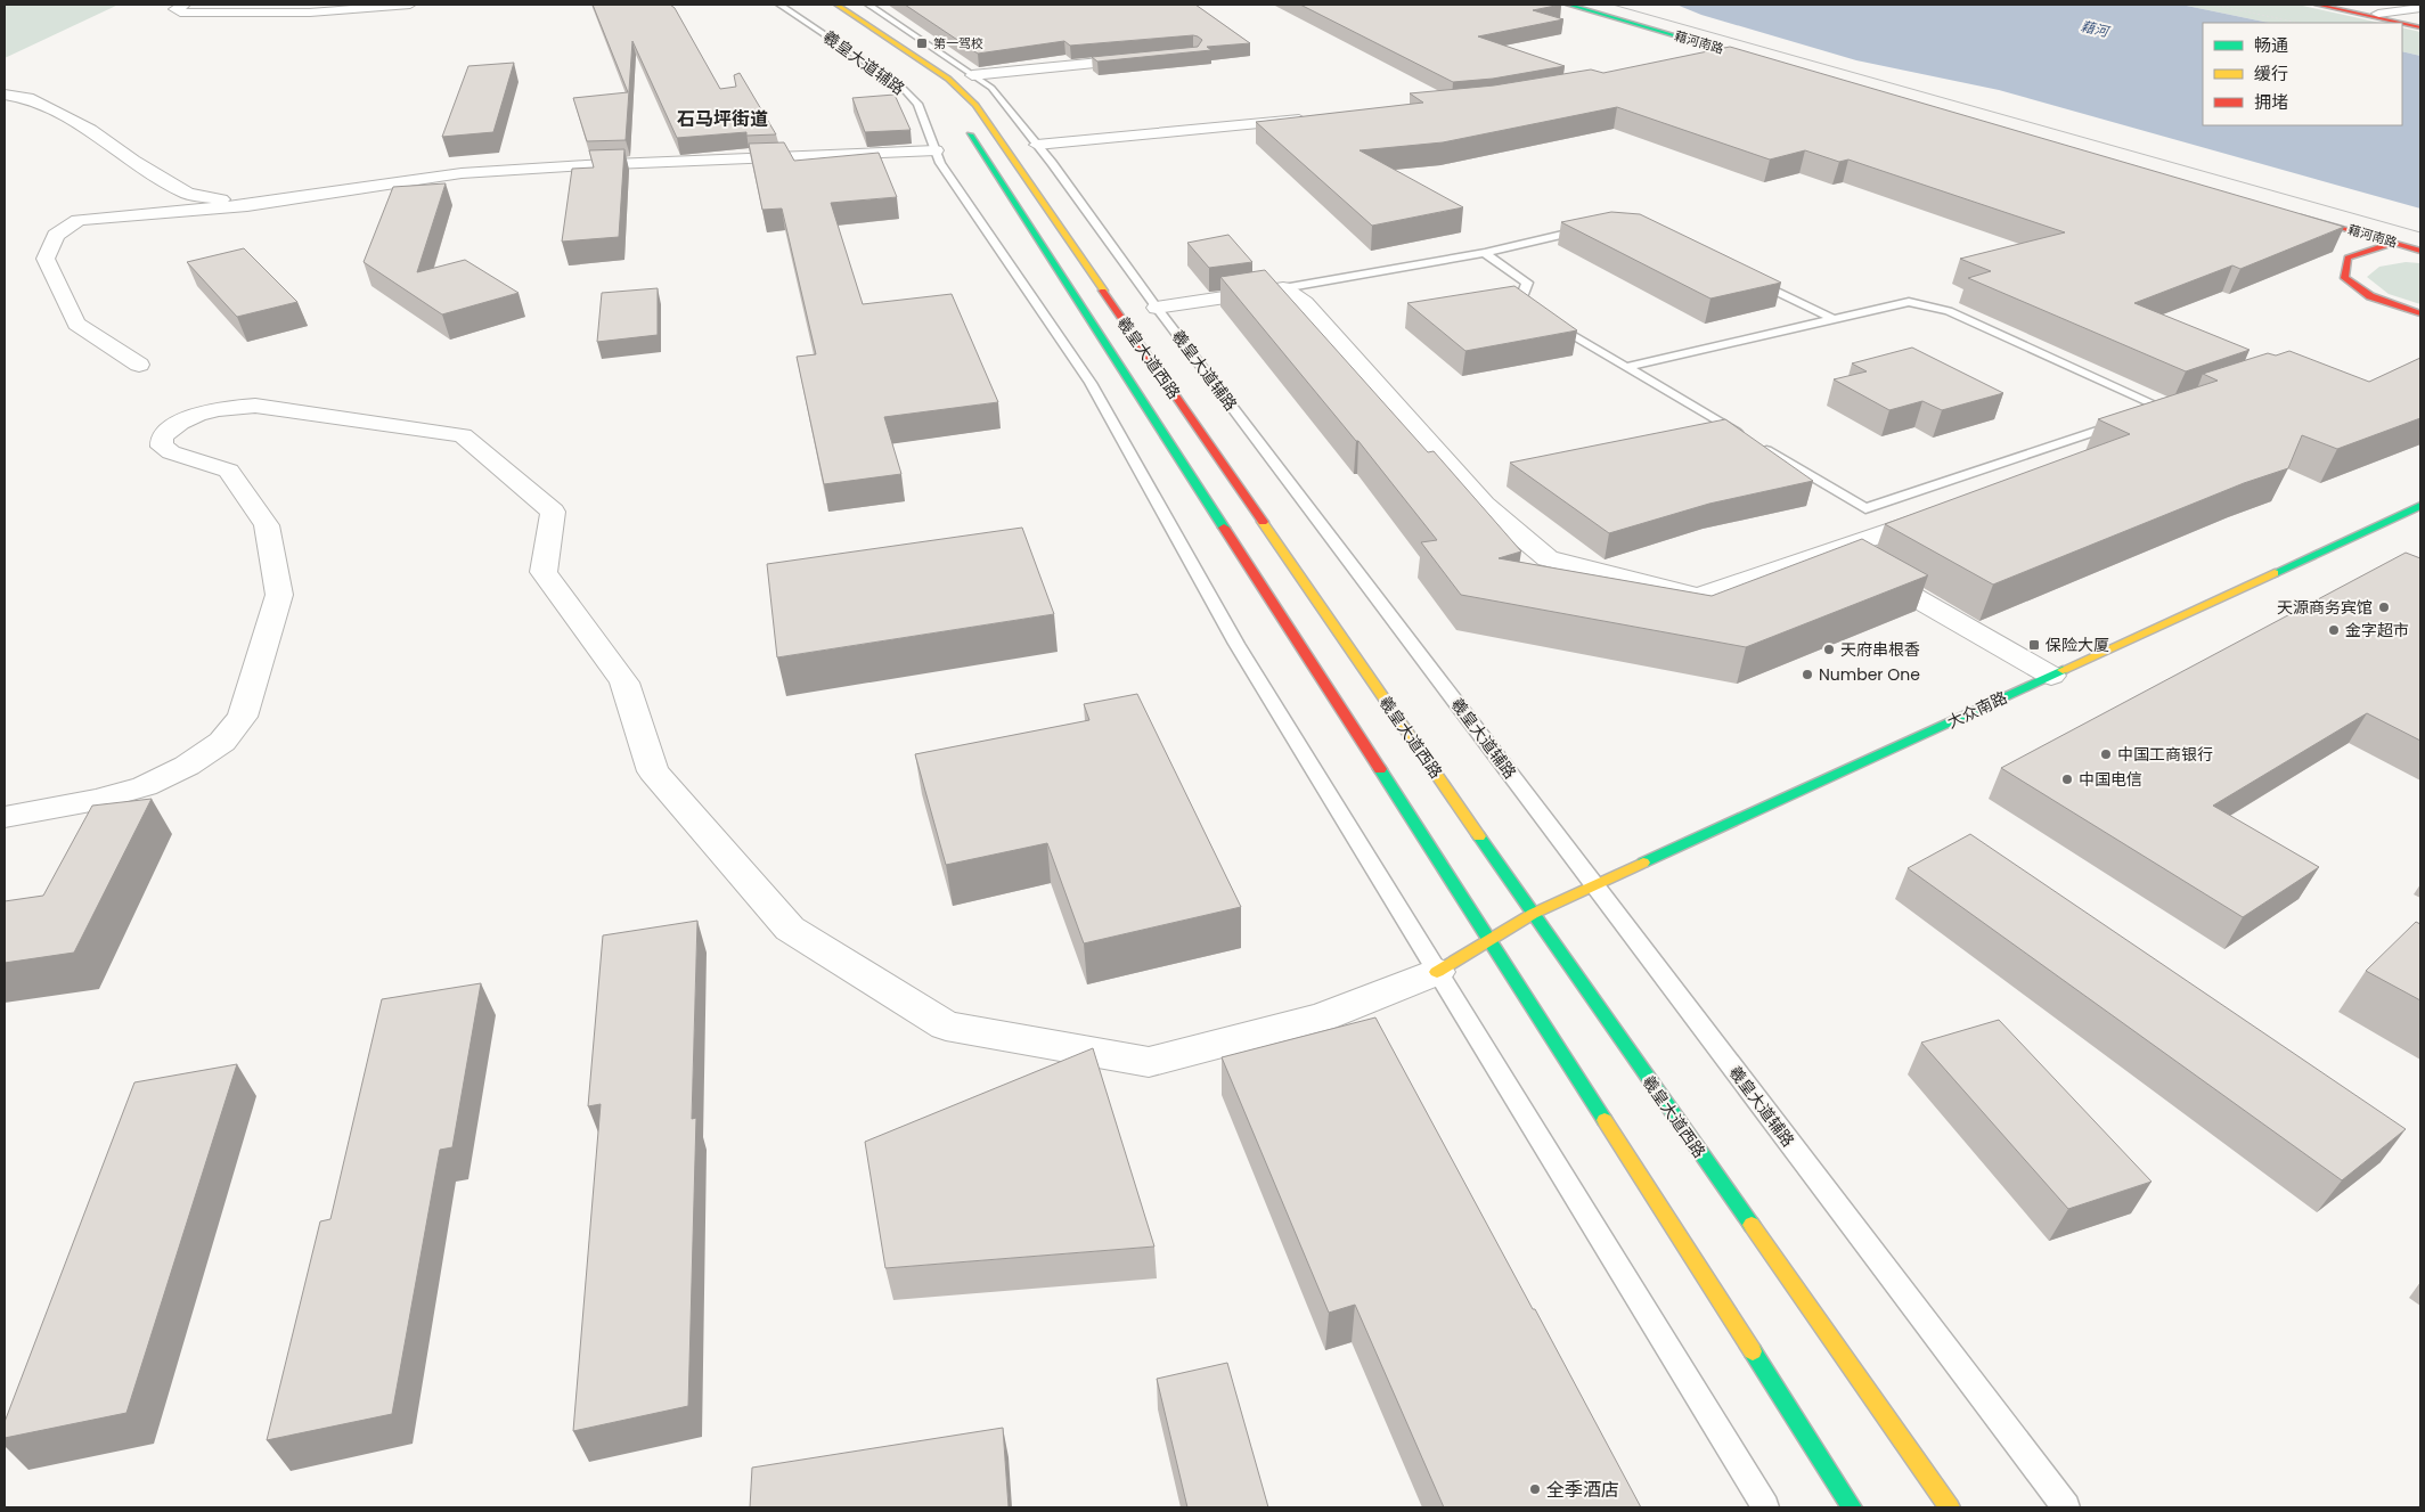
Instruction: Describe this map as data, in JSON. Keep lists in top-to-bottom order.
{
  "streets": {
    "main road": ["藉河南路", "羲皇大道西路", "大众南路"],
    "lane": ["羲皇大道辅路"]
  },
  "crossings": [
    ["羲皇大道辅路", "大众南路"],
    ["羲皇大道西路", "大众南路"]
  ],
  "districts": ["石马坪街道"],
  "water": ["藉河"],
  "places": {
    "transit": ["第一驾校", "保险大厦"],
    "other": [
      "天源商务宾馆",
      "金字超市",
      "天府串根香",
      "Number One",
      "中国工商银行",
      "中国电信",
      "全季酒店"
    ]
  },
  "legend": ["畅通", "缓行", "拥堵"]
}
